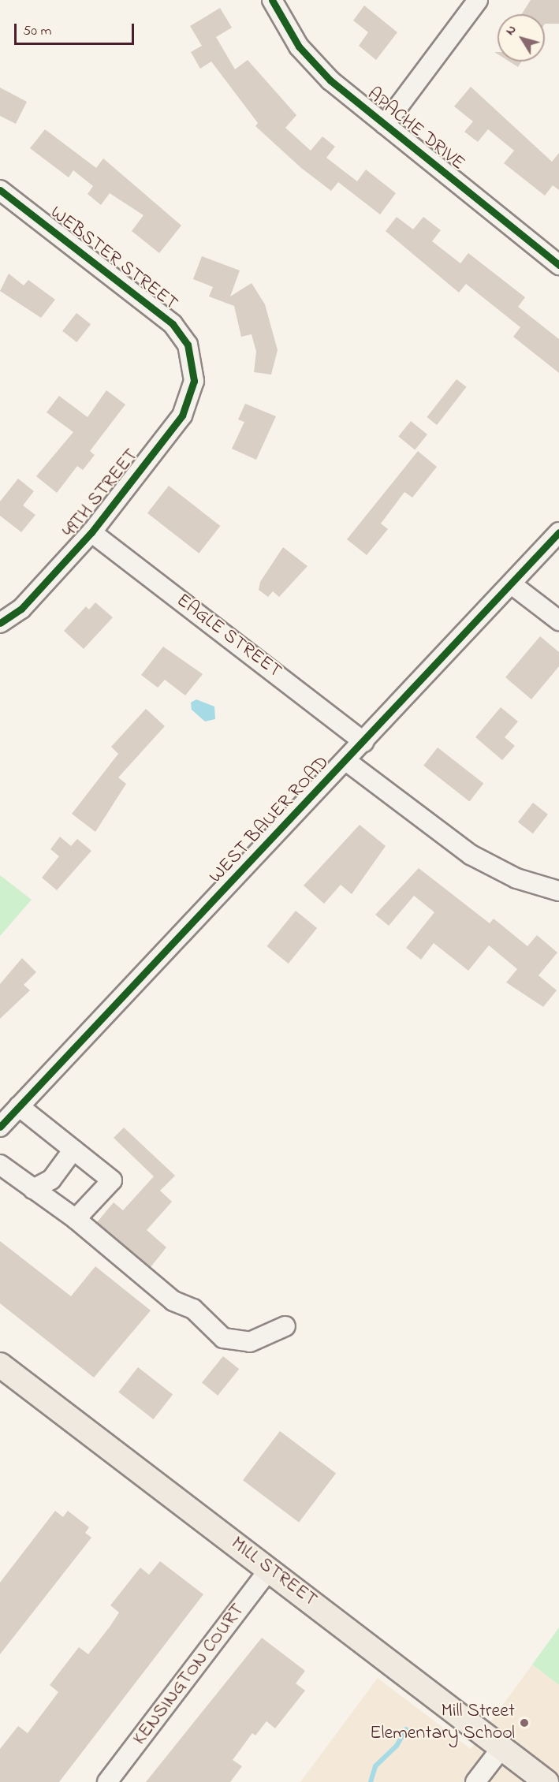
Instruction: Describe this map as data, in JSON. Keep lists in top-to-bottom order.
{
  "streets": {
    "main road": ["MILL STREET"],
    "street": [
      "APACHE DRIVE",
      "WEBSTER STREET",
      "49TH STREET",
      "EAGLE STREET",
      "WEST BAUER ROAD",
      "KENSINGTON COURT"
    ]
  },
  "crossings": [
    ["WEBSTER STREET", "49TH STREET"],
    ["49TH STREET", "EAGLE STREET"],
    ["EAGLE STREET", "WEST BAUER ROAD"],
    ["MILL STREET", "KENSINGTON COURT"]
  ],
  "places": ["Mill Street Elementary School"],
  "scale_bar": "50 m",
  "north": "top left"
}
